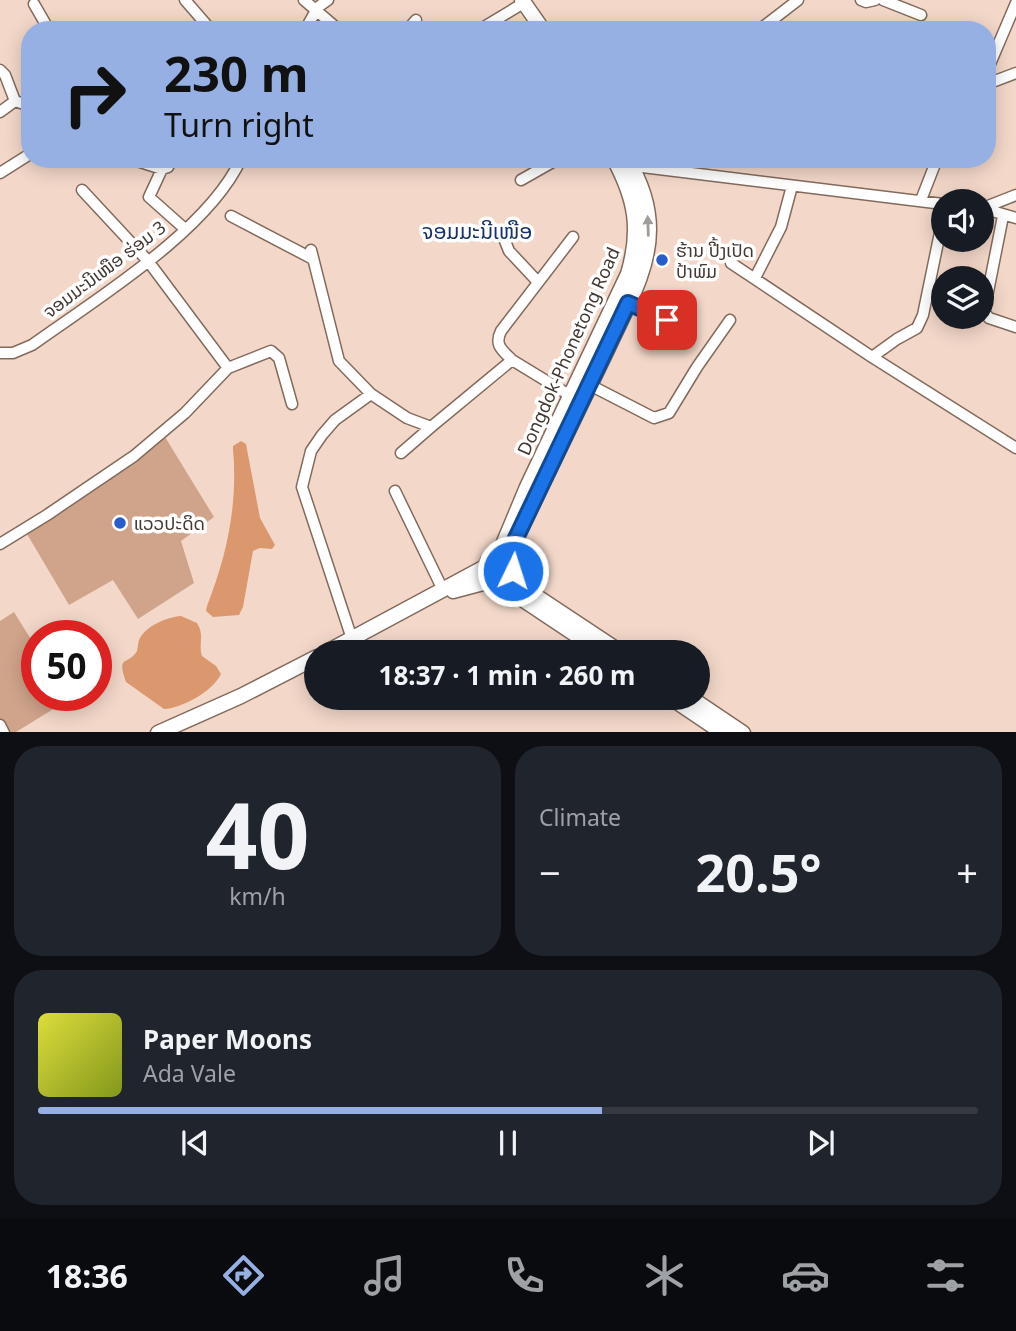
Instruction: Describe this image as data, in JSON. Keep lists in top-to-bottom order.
{
  "streets": {
    "main road": ["Dongdok-Phonetong Road"],
    "street": ["ຈອມມະນີເໜືອ ຮ່ອມ 3"]
  },
  "districts": ["ຈອມມະນີເໜືອ"],
  "places": ["ຮ້ານ ປີ້ງເປັດ ປ້າພົມ", "ແວວປະດິດ"],
  "page": {
    "turn": ["230 m", "Turn right"],
    "limit": "50",
    "trip": "18:37 · 1 min · 260 m",
    "tile": [
      ["40", "km/h"],
      "Climate"
    ],
    "heat": ["−", "20.5°", "+"],
    "song": ["Paper Moons", "Ada Vale"],
    "tabs": "18:36"
  }
}
